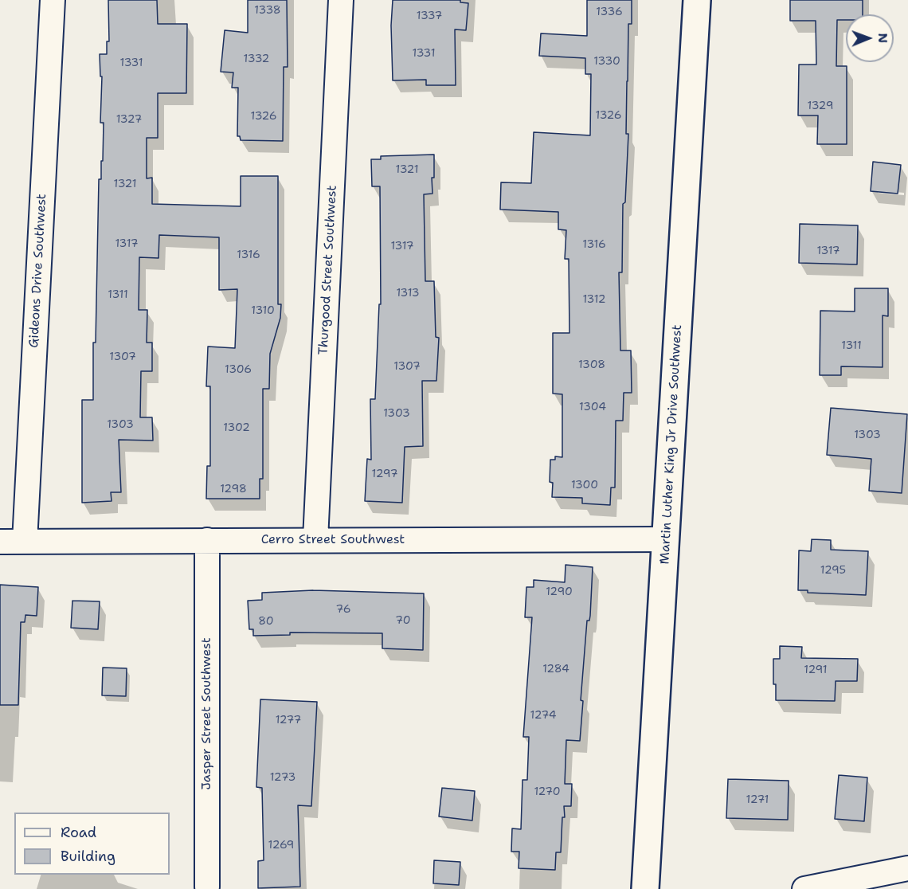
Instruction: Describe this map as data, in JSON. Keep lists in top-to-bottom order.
{
  "streets": {
    "main road": ["Martin Luther King Jr Drive Southwest"],
    "street": [
      "Thurgood Street Southwest",
      "Gideons Drive Southwest",
      "Cerro Street Southwest",
      "Jasper Street Southwest"
    ]
  },
  "crossings": [
    ["Thurgood Street Southwest", "Cerro Street Southwest"],
    ["Gideons Drive Southwest", "Cerro Street Southwest"],
    ["Martin Luther King Jr Drive Southwest", "Cerro Street Southwest"],
    ["Cerro Street Southwest", "Jasper Street Southwest"]
  ],
  "house_numbers": [
    "1338",
    "1336",
    "1337",
    "1331",
    "1332",
    "1330",
    "1331",
    "1329",
    "1326",
    "1326",
    "1327",
    "1321",
    "1321",
    "1317",
    "1316",
    "1317",
    "1317",
    "1316",
    "1313",
    "1311",
    "1312",
    "1310",
    "1311",
    "1307",
    "1308",
    "1307",
    "1306",
    "1304",
    "1303",
    "1303",
    "1302",
    "1303",
    "1297",
    "1300",
    "1298",
    "1295",
    "1290",
    "76",
    "70",
    "80",
    "1284",
    "1291",
    "1274",
    "1277",
    "1273",
    "1270",
    "1271",
    "1269"
  ],
  "legend": ["Road", "Building"],
  "north": "right"
}
